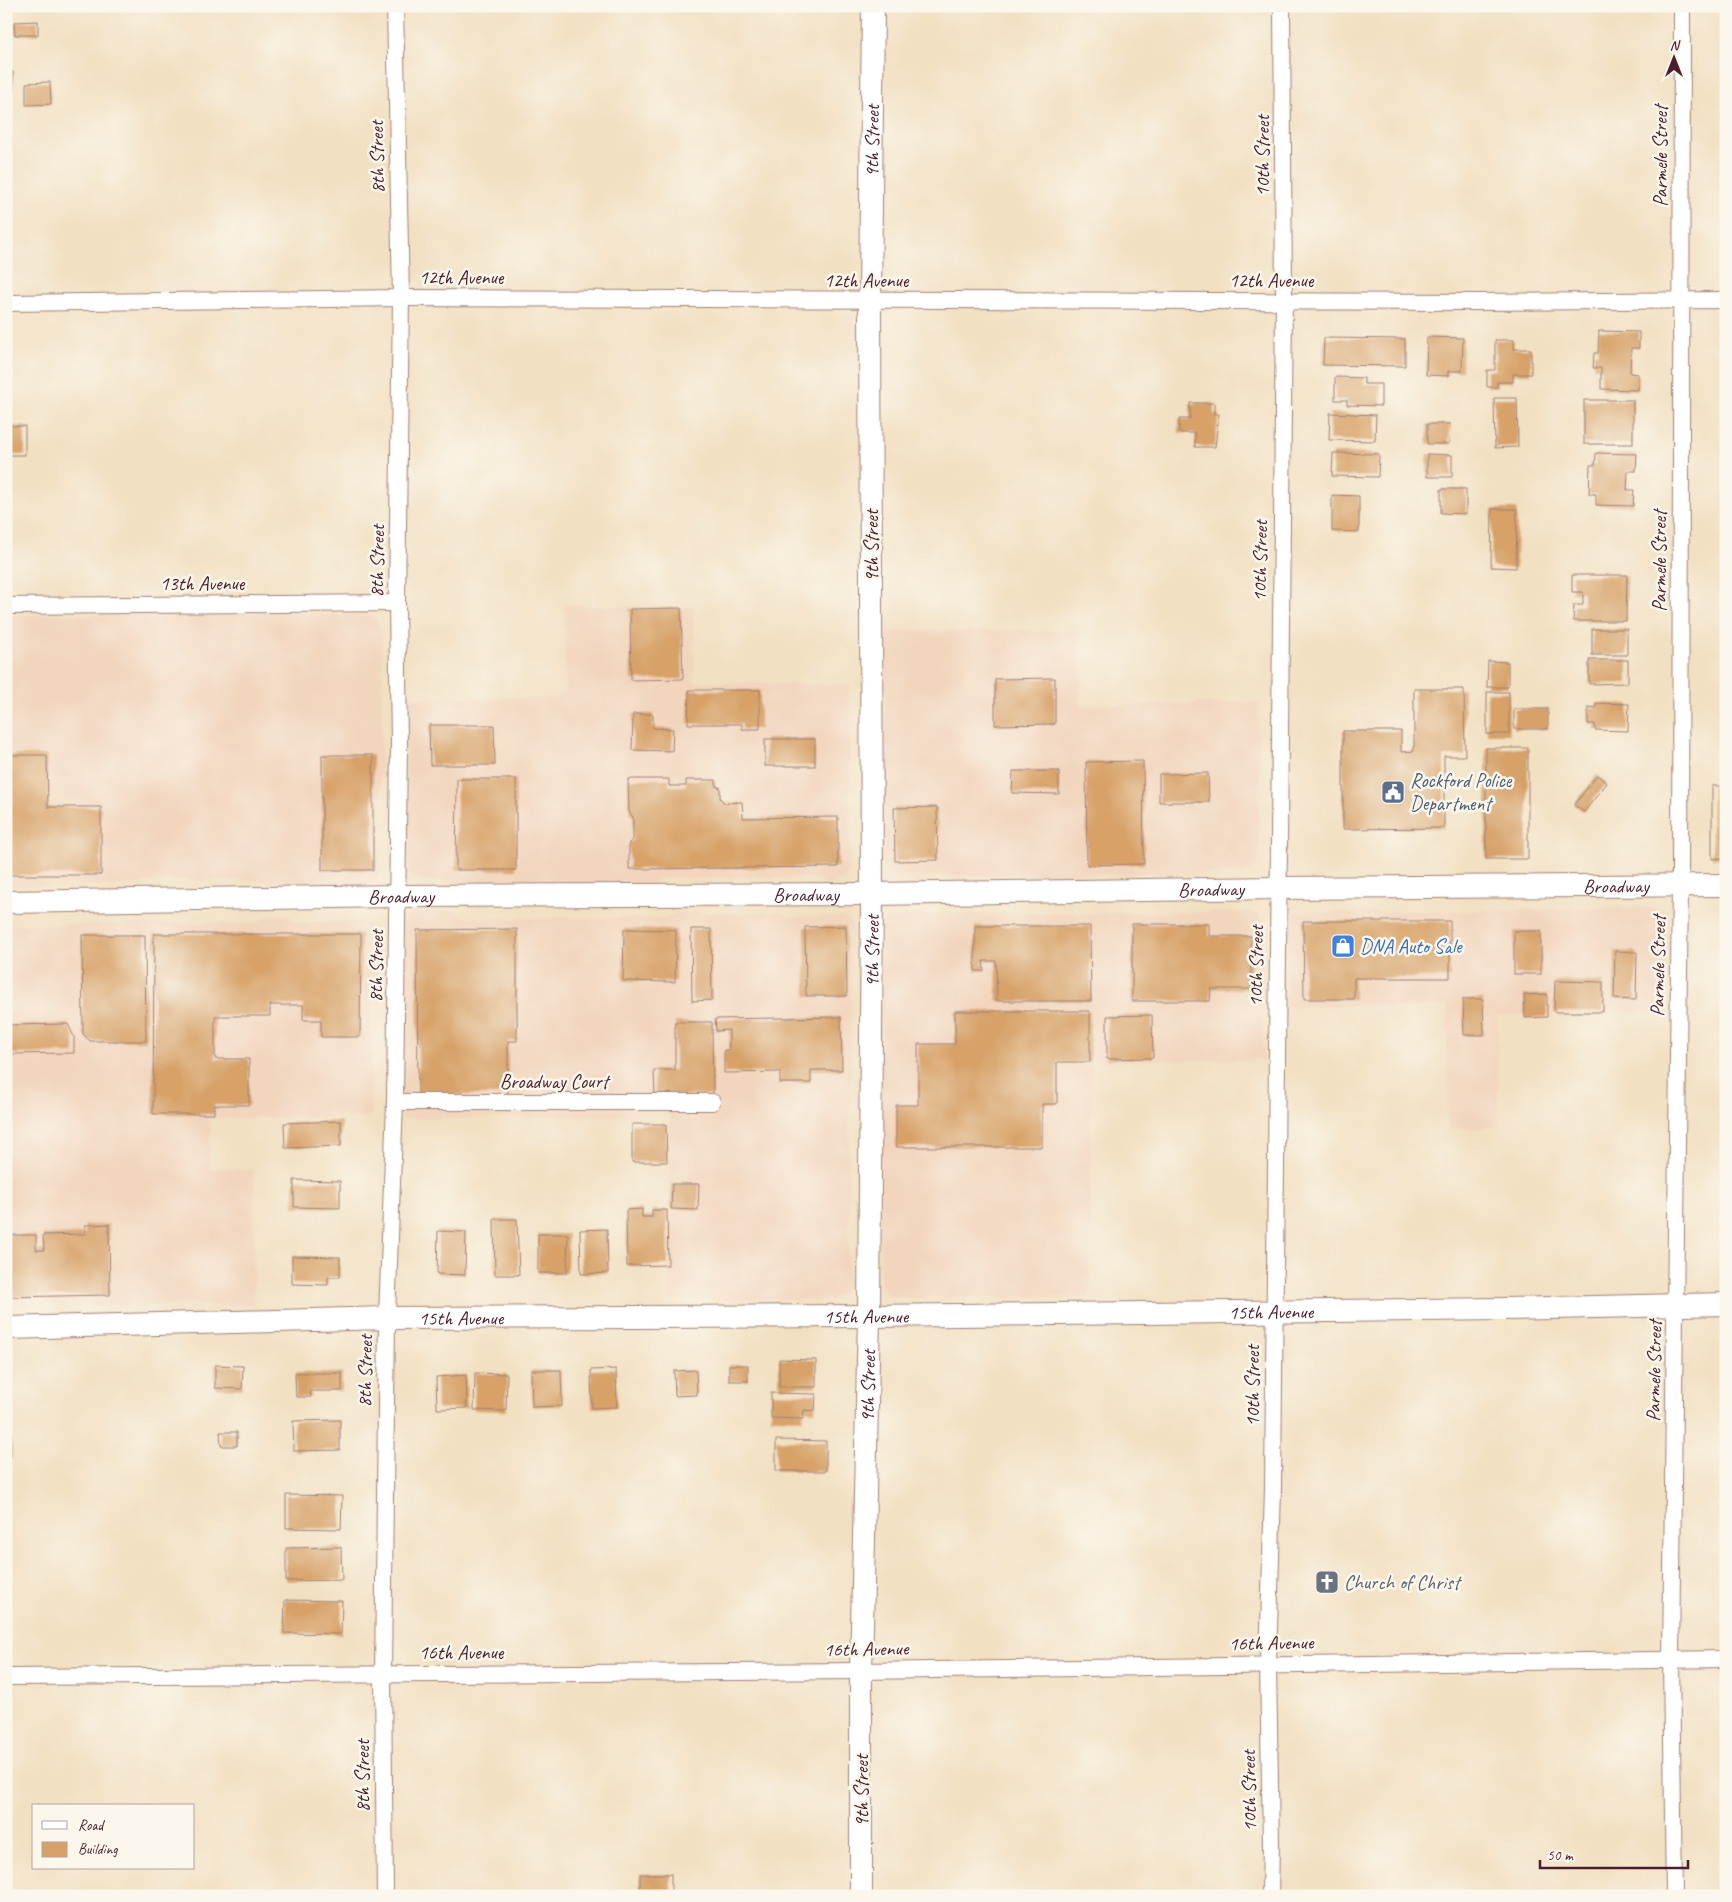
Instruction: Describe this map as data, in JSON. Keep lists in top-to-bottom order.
{
  "streets": {
    "street": [
      "9th Street",
      "10th Street",
      "Parmele Street",
      "8th Street",
      "12th Avenue",
      "13th Avenue",
      "Broadway",
      "Broadway Court",
      "15th Avenue",
      "16th Avenue"
    ]
  },
  "crossings": [
    ["9th Street", "12th Avenue"],
    ["9th Street", "Broadway"],
    ["9th Street", "15th Avenue"],
    ["9th Street", "16th Avenue"],
    ["10th Street", "12th Avenue"],
    ["10th Street", "Broadway"],
    ["10th Street", "15th Avenue"],
    ["10th Street", "16th Avenue"],
    ["Parmele Street", "12th Avenue"],
    ["Parmele Street", "Broadway"],
    ["Parmele Street", "15th Avenue"],
    ["Parmele Street", "16th Avenue"],
    ["8th Street", "12th Avenue"],
    ["8th Street", "13th Avenue"],
    ["8th Street", "Broadway"],
    ["8th Street", "Broadway Court"],
    ["8th Street", "15th Avenue"],
    ["8th Street", "16th Avenue"]
  ],
  "places": {
    "public building": ["Rockford Police Department"],
    "shop": ["DNA Auto Sale"],
    "church": ["Church of Christ"]
  },
  "legend": ["Road", "Building"],
  "scale_bar": "50 m",
  "north": "top"
}
